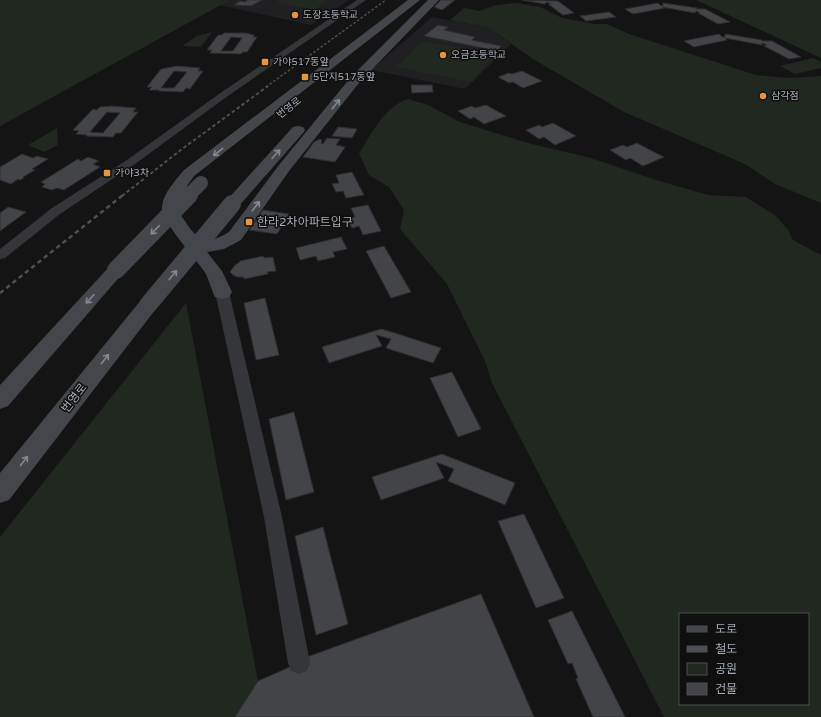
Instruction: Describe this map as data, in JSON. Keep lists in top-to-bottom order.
{
  "streets": {
    "street": ["번영로"]
  },
  "places": {
    "other": ["도장초등학교", "오금초등학교", "삼각점"],
    "transit": [
      "가야517동앞",
      "5단지517동앞",
      "가야3차",
      "한라2차아파트입구"
    ]
  },
  "legend": [
    "도로",
    "철도",
    "공원",
    "건물"
  ]
}
